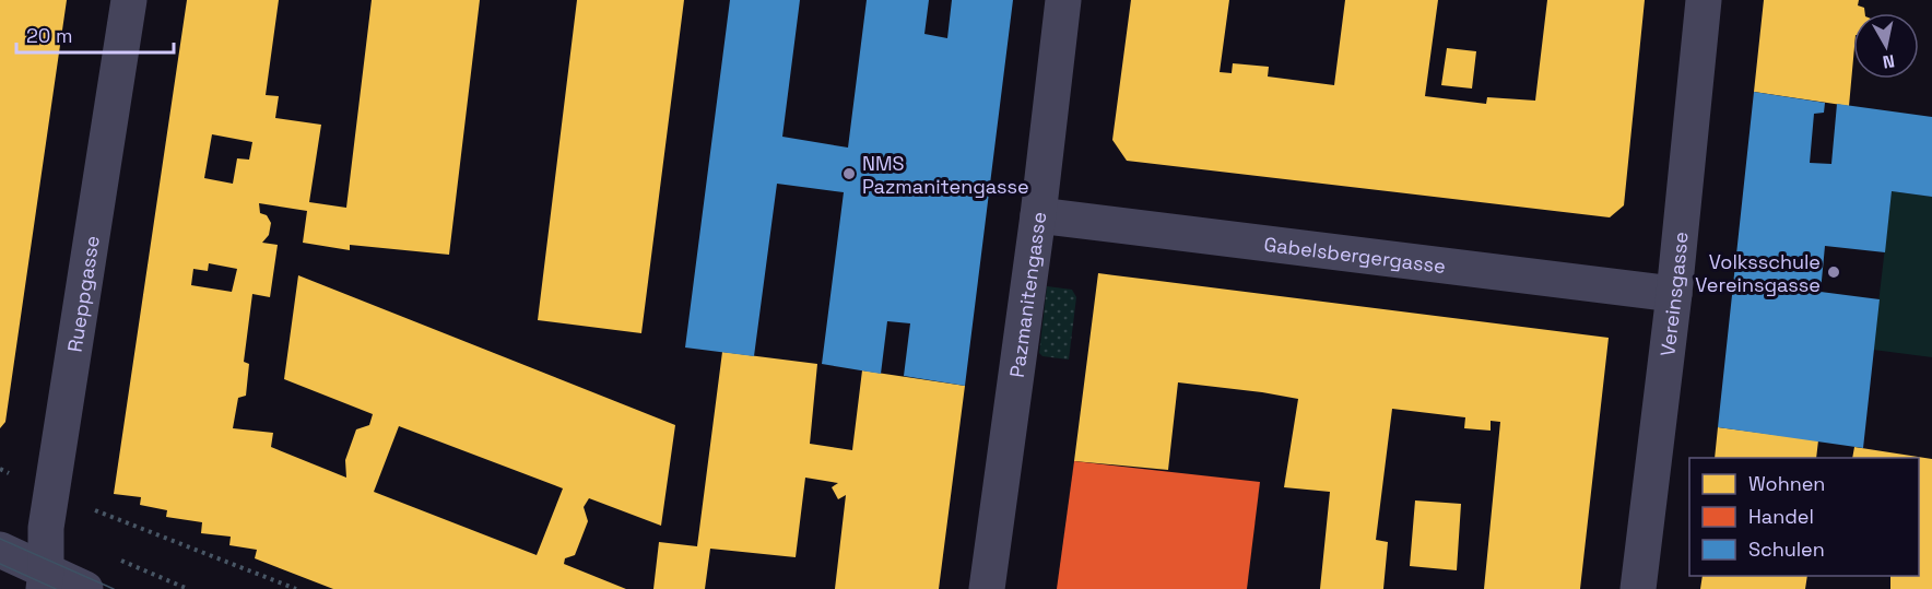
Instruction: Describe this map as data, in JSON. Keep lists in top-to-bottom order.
{
  "streets": {
    "street": [
      "Gabelsbergergasse",
      "Rueppgasse",
      "Pazmanitengasse",
      "Vereinsgasse"
    ]
  },
  "crossings": [
    ["Gabelsbergergasse", "Pazmanitengasse"],
    ["Gabelsbergergasse", "Vereinsgasse"]
  ],
  "places": ["NMS Pazmanitengasse", "Volksschule Vereinsgasse"],
  "legend": ["Wohnen", "Handel", "Schulen"],
  "scale_bar": "20 m",
  "north": "bottom"
}
